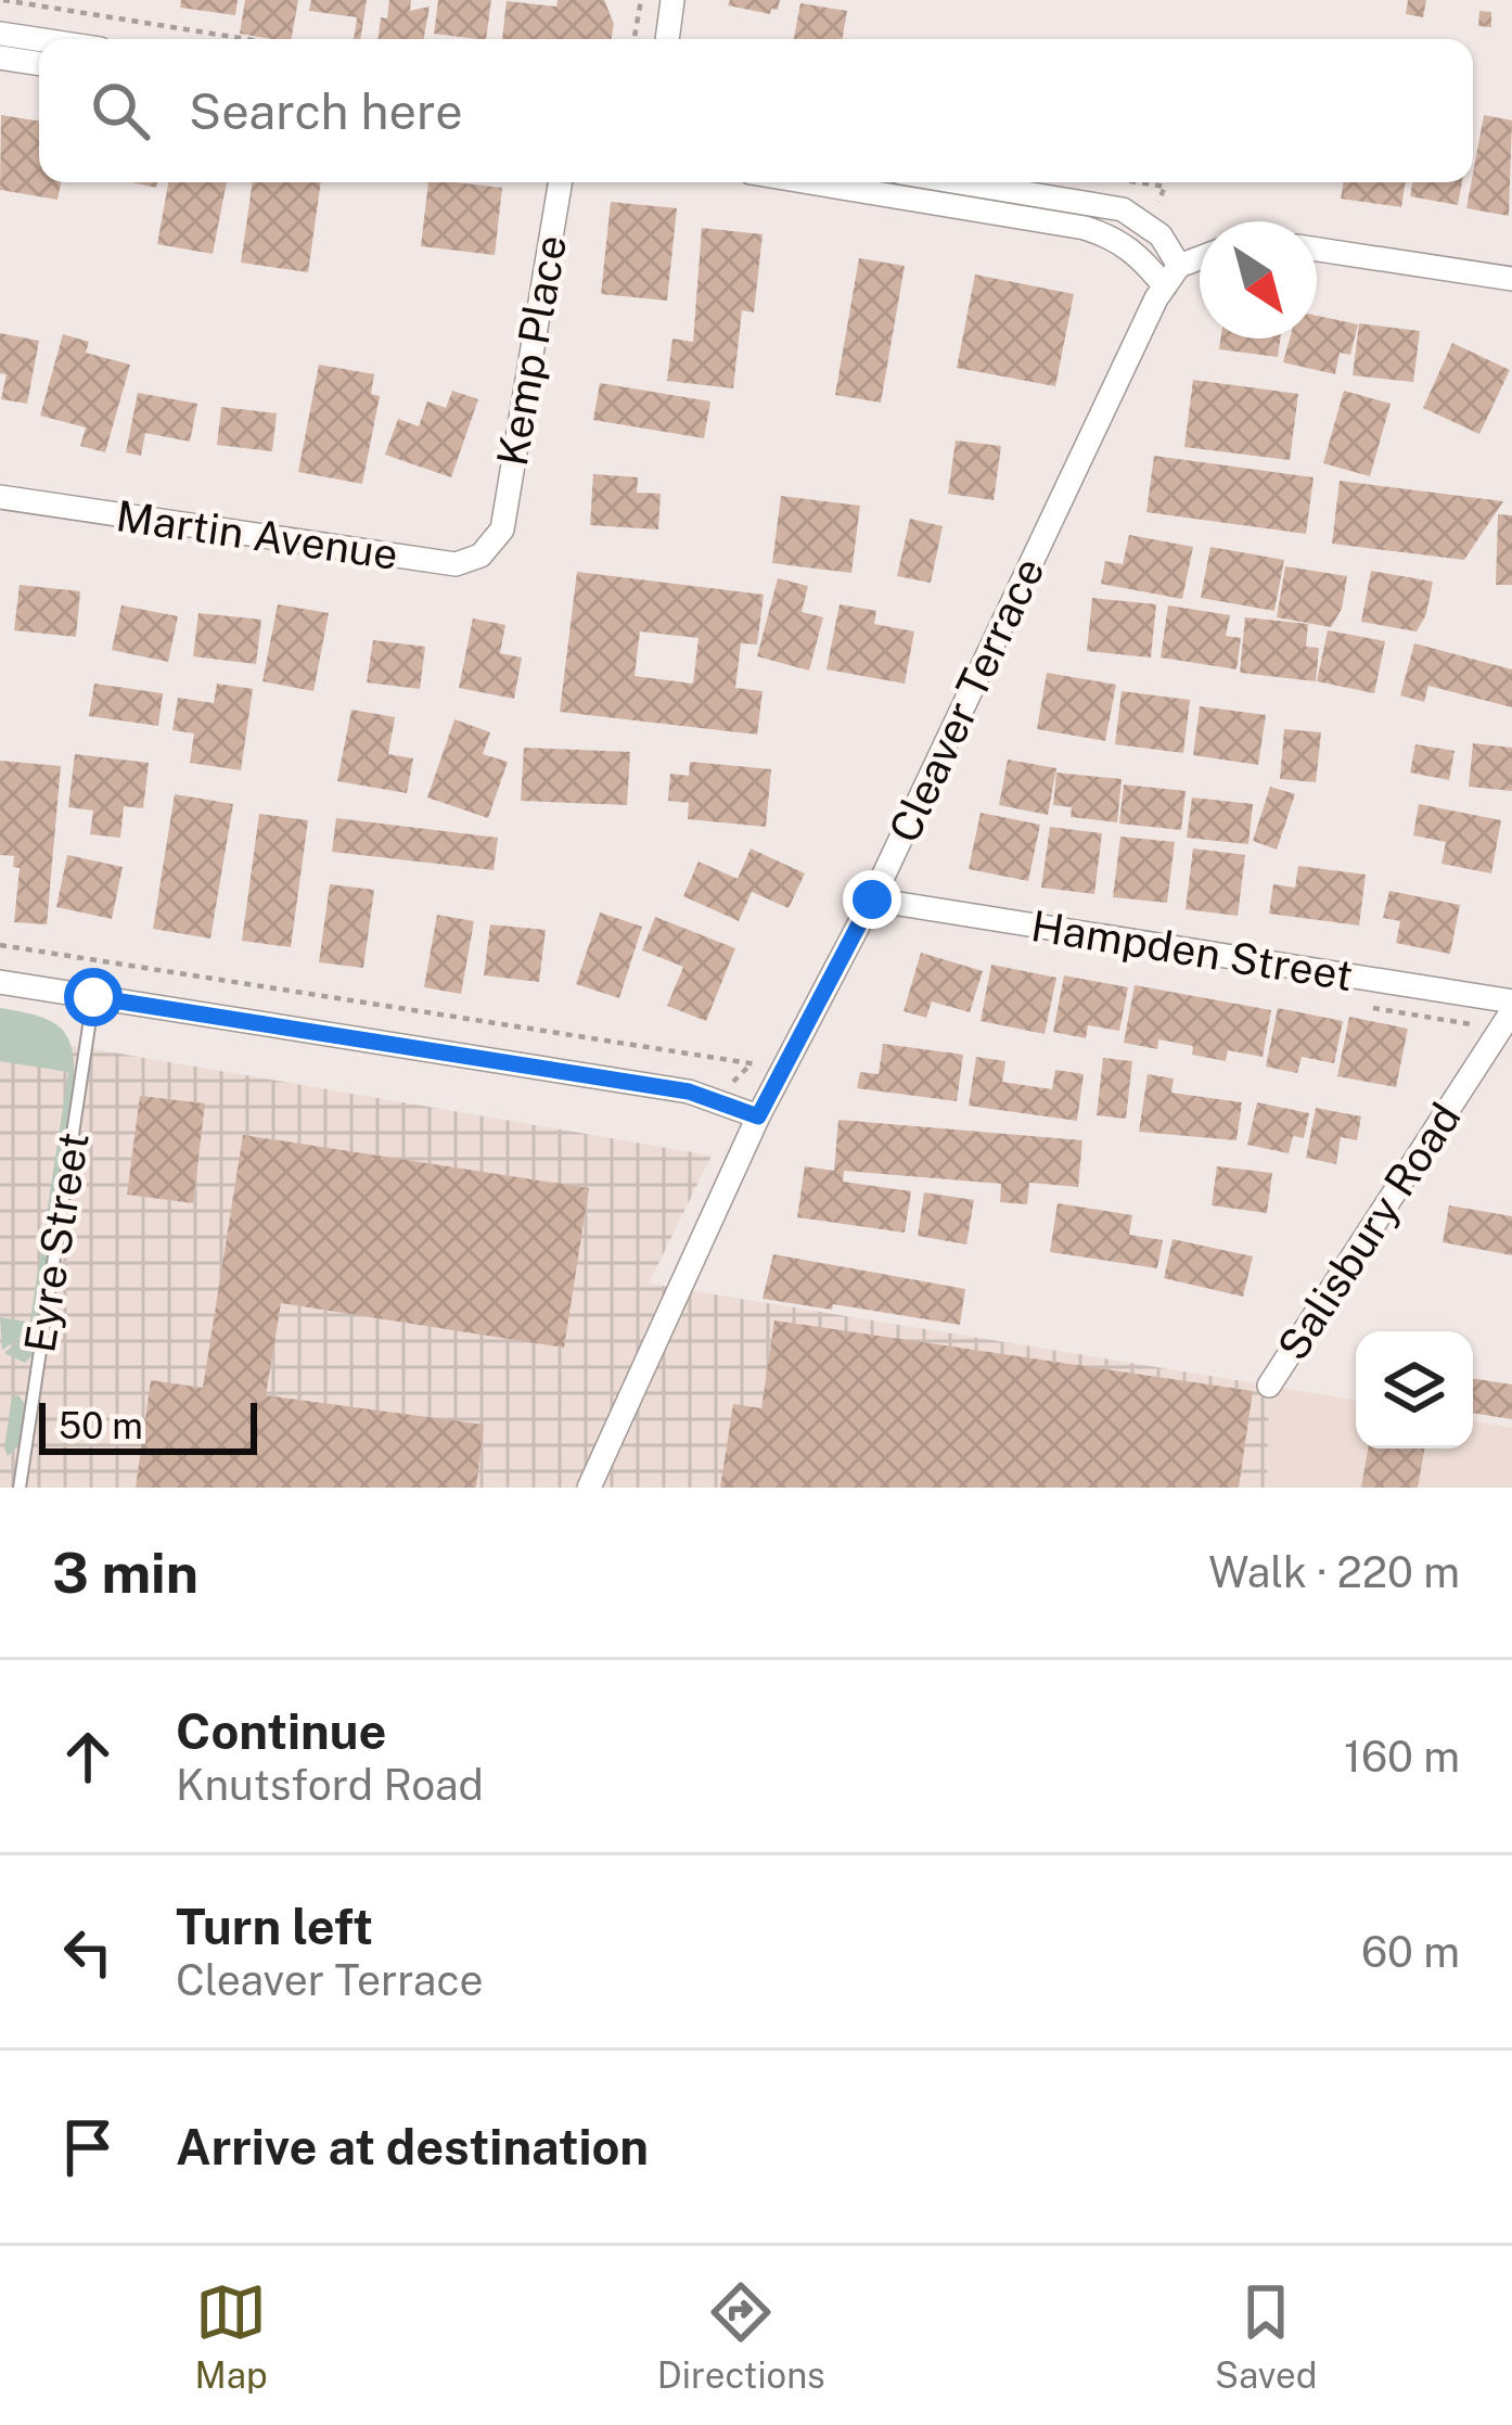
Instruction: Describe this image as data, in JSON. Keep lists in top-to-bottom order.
{
  "streets": {
    "street": [
      "Kemp Place",
      "Martin Avenue",
      "Cleaver Terrace",
      "Hampden Street",
      "Salisbury Road"
    ],
    "lane": ["Eyre Street"]
  },
  "crossings": [
    ["Kemp Place", "Martin Avenue"],
    ["Cleaver Terrace", "Hampden Street"],
    ["Hampden Street", "Salisbury Road"]
  ],
  "scale_bar": "50 m",
  "north": "bottom right",
  "page": {
    "search": "Search here",
    "scale": "50 m",
    "heading": ["3 min", "Walk · 220 m"],
    "list": [
      ["Continue", "Knutsford Road", "160 m"],
      ["Turn left", "Cleaver Terrace", "60 m"],
      "Arrive at destination"
    ],
    "nav": ["Map", "Directions", "Saved"]
  }
}
